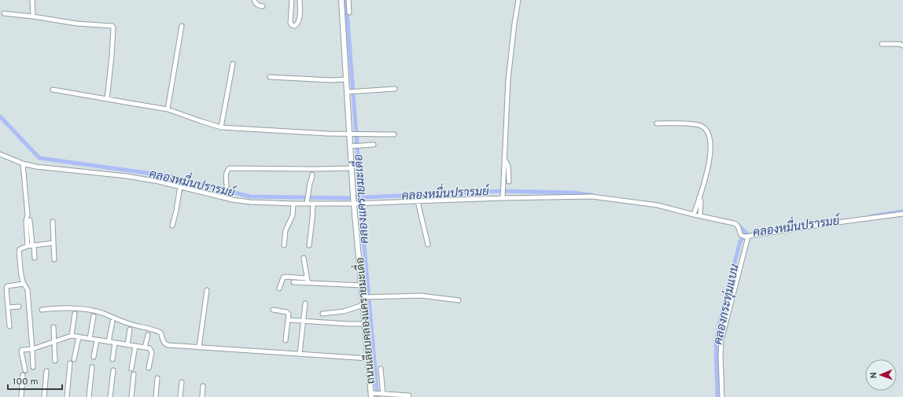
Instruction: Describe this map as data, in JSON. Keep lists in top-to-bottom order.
{
  "streets": {
    "street": ["ถนนเลียบคลองแครายมะเดื่อ"]
  },
  "water": ["คลองหมื่นปรารมย์", "คลองแครายมะเดื่อ", "คลองกระทุ่มแบน"],
  "scale_bar": "100 m",
  "north": "left"
}
